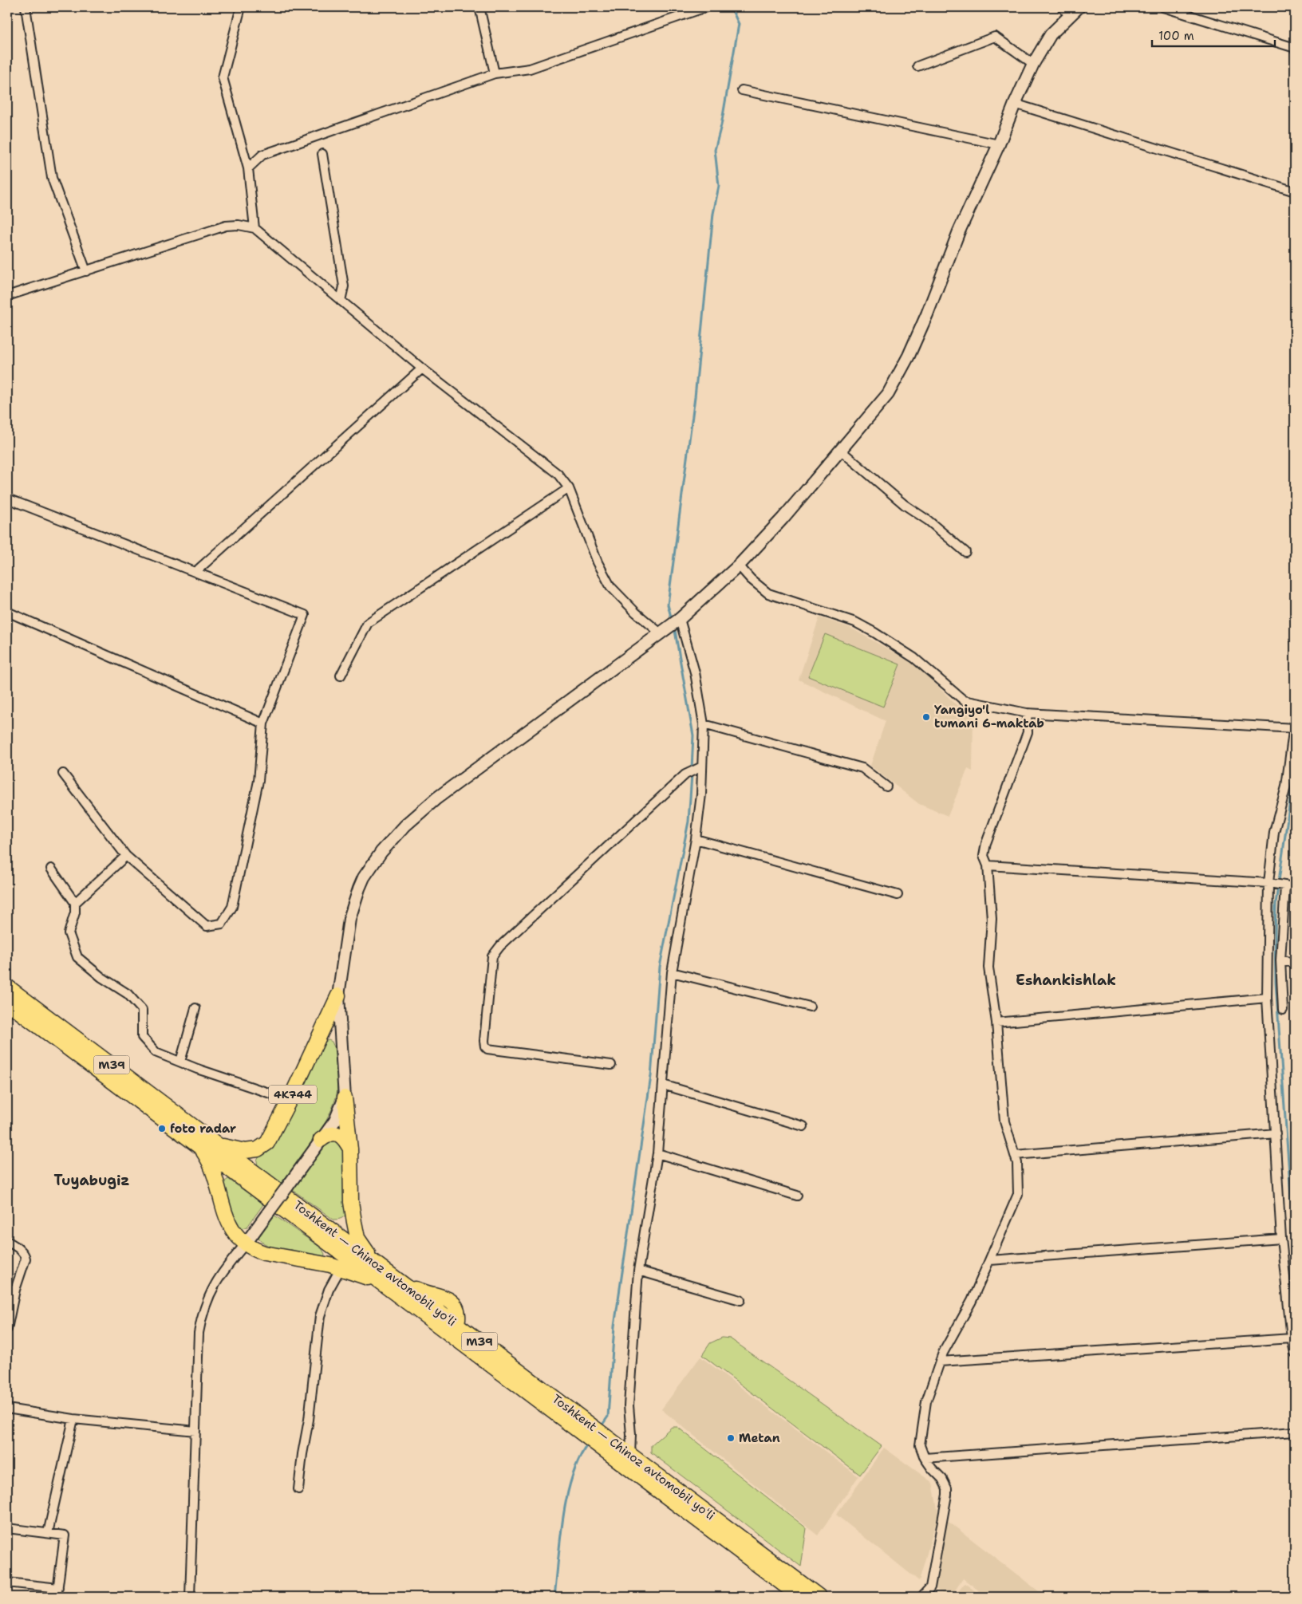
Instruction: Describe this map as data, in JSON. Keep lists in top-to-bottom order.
{
  "streets": {
    "highway": ["M39", "4К744", "Toshkent — Chinoz avtomobil yoʻli"]
  },
  "crossings": [
    ["4К744", "Toshkent — Chinoz avtomobil yoʻli"]
  ],
  "districts": ["Eshankishlak", "Tuyabugiz"],
  "places": ["Yangiyo'l tumani 6-maktab", "foto radar", "Metan"],
  "scale_bar": "100 m"
}
